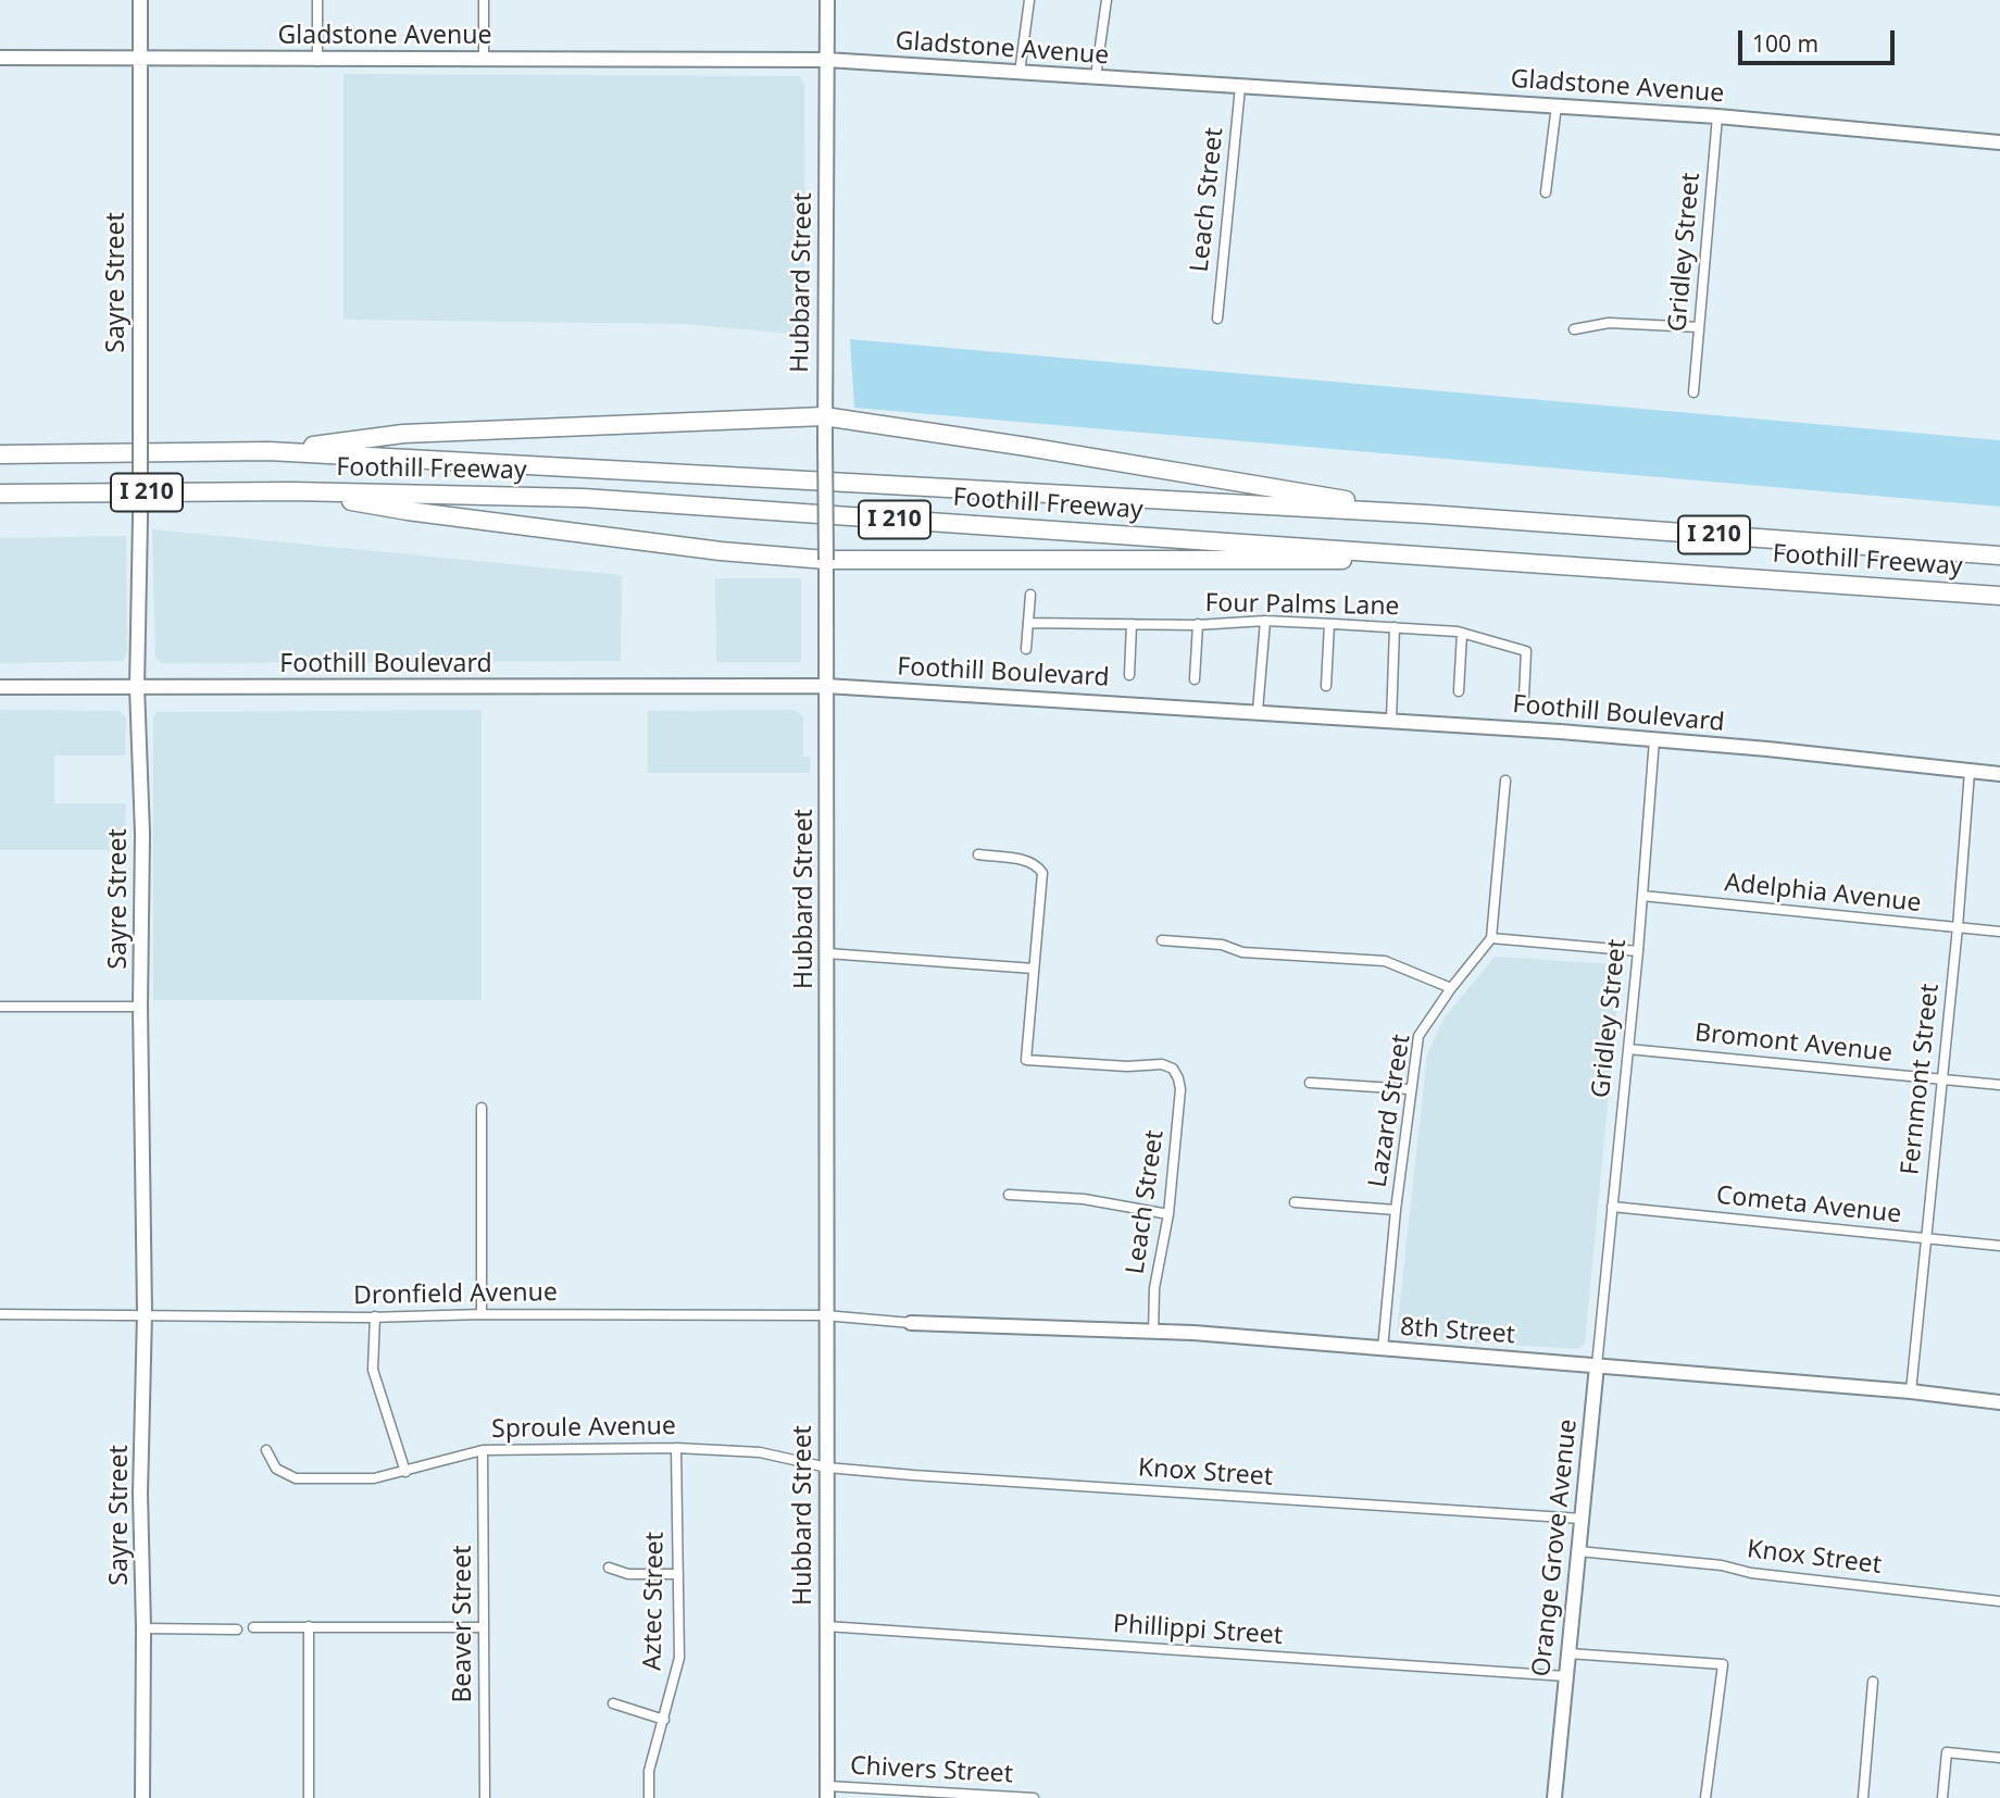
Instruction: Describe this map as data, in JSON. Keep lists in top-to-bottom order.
{
  "streets": {
    "highway": ["Foothill Freeway", "I 210"],
    "street": [
      "Gladstone Avenue",
      "Leach Street",
      "Gridley Street",
      "Sayre Street",
      "Hubbard Street",
      "Four Palms Lane",
      "Foothill Boulevard",
      "Adelphia Avenue",
      "Bromont Avenue",
      "Fernmont Street",
      "Lazard Street",
      "Cometa Avenue",
      "Dronfield Avenue",
      "8th Street",
      "Sproule Avenue",
      "Knox Street",
      "Orange Grove Avenue",
      "Aztec Street",
      "Beaver Street",
      "Phillippi Street",
      "Chivers Street"
    ]
  },
  "crossings": [
    ["Gladstone Avenue", "Leach Street"],
    ["Gladstone Avenue", "Gridley Street"],
    ["Gladstone Avenue", "Sayre Street"],
    ["Gladstone Avenue", "Hubbard Street"],
    ["Leach Street", "8th Street"],
    ["Gridley Street", "Foothill Boulevard"],
    ["Gridley Street", "Adelphia Avenue"],
    ["Gridley Street", "Bromont Avenue"],
    ["Gridley Street", "Cometa Avenue"],
    ["Gridley Street", "Orange Grove Avenue"],
    ["Sayre Street", "Foothill Boulevard"],
    ["Sayre Street", "Dronfield Avenue"],
    ["Hubbard Street", "Foothill Boulevard"],
    ["Hubbard Street", "Dronfield Avenue"],
    ["Hubbard Street", "Sproule Avenue"],
    ["Hubbard Street", "Knox Street"],
    ["Hubbard Street", "Phillippi Street"],
    ["Hubbard Street", "Chivers Street"],
    ["Foothill Boulevard", "Fernmont Street"],
    ["Adelphia Avenue", "Fernmont Street"],
    ["Bromont Avenue", "Fernmont Street"],
    ["Fernmont Street", "Cometa Avenue"],
    ["Fernmont Street", "8th Street"],
    ["Lazard Street", "8th Street"],
    ["Dronfield Avenue", "8th Street"],
    ["8th Street", "Orange Grove Avenue"],
    ["Sproule Avenue", "Knox Street"],
    ["Sproule Avenue", "Aztec Street"],
    ["Sproule Avenue", "Beaver Street"],
    ["Knox Street", "Orange Grove Avenue"],
    ["Orange Grove Avenue", "Phillippi Street"]
  ],
  "scale_bar": "100 m"
}
